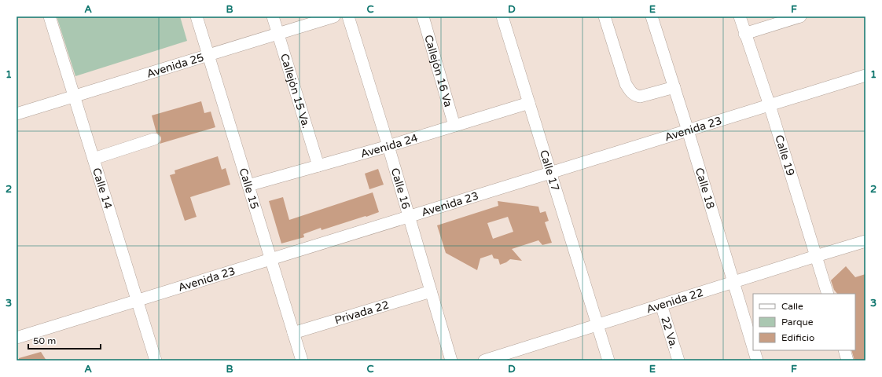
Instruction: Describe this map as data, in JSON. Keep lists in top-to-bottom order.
{
  "streets": {
    "street": [
      "Avenida 25",
      "Callejón 16 Va",
      "Callejón 15 Va.",
      "Avenida 23",
      "Avenida 24",
      "Calle 19",
      "Calle 17",
      "Calle 14",
      "Calle 15",
      "Calle 16",
      "Calle 18",
      "Avenida 22",
      "Privada 22",
      "22 Va."
    ]
  },
  "crossings": [
    ["Avenida 25", "Callejón 15 Va."],
    ["Avenida 25", "Calle 14"],
    ["Avenida 25", "Calle 15"],
    ["Callejón 16 Va", "Avenida 24"],
    ["Callejón 15 Va.", "Avenida 24"],
    ["Avenida 23", "Calle 19"],
    ["Avenida 23", "Calle 17"],
    ["Avenida 23", "Calle 14"],
    ["Avenida 23", "Calle 15"],
    ["Avenida 23", "Calle 16"],
    ["Avenida 23", "Calle 18"],
    ["Avenida 24", "Calle 17"],
    ["Avenida 24", "Calle 15"],
    ["Avenida 24", "Calle 16"],
    ["Calle 19", "Avenida 22"],
    ["Calle 17", "Avenida 22"],
    ["Calle 15", "Privada 22"],
    ["Calle 16", "Privada 22"],
    ["Calle 18", "Avenida 22"],
    ["Avenida 22", "22 Va."]
  ],
  "legend": ["Calle", "Parque", "Edificio"],
  "scale_bar": "50 m",
  "grid": {
    "columns": [
      "A",
      "B",
      "C",
      "D",
      "E",
      "F"
    ],
    "rows": ["1", "2", "3"]
  }
}
